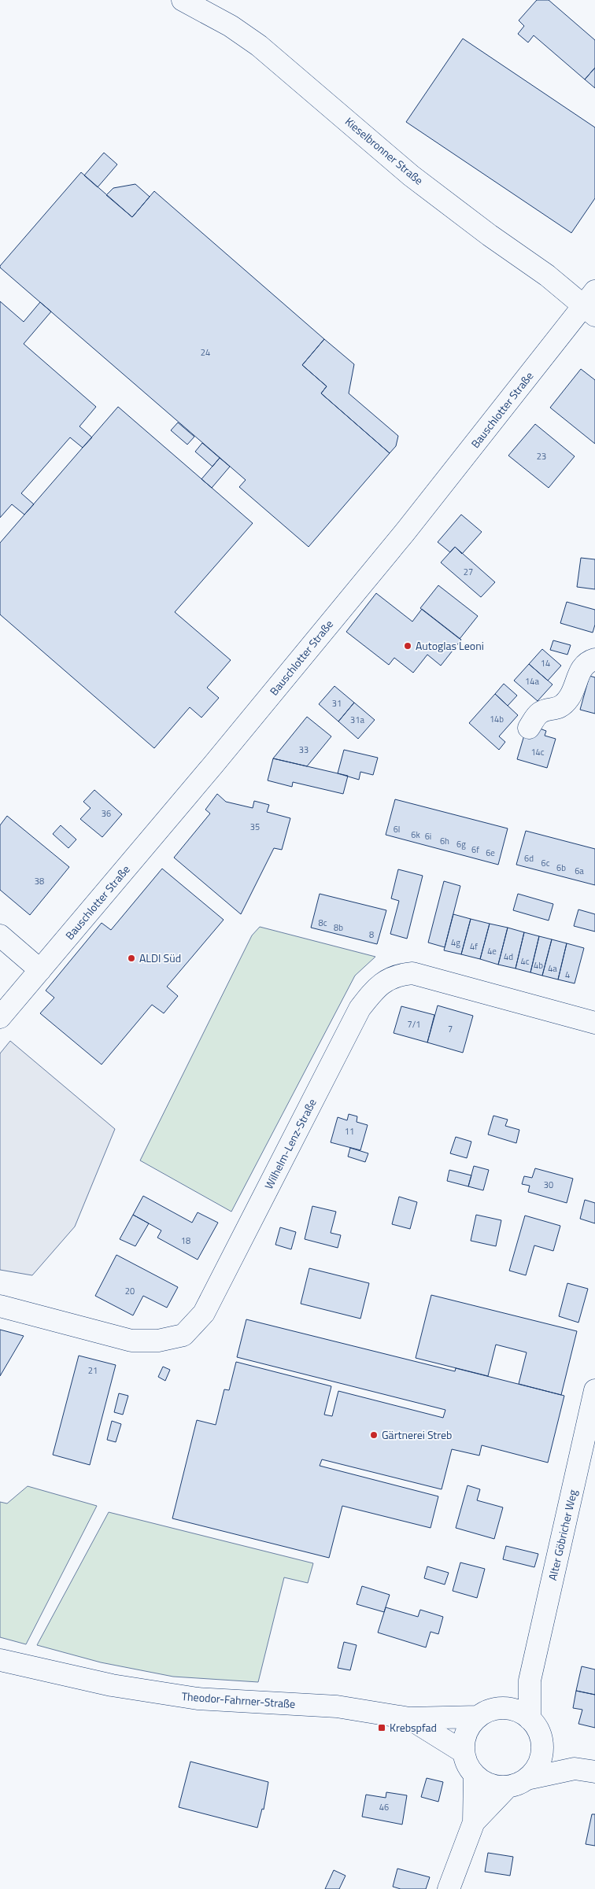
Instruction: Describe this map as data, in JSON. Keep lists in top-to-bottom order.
{
  "streets": {
    "street": [
      "Kieselbronner Straße",
      "Bauschlotter Straße",
      "Wilhelm-Lenz-Straße",
      "Alter Göbricher Weg",
      "Theodor-Fahrner-Straße"
    ]
  },
  "crossings": [
    ["Kieselbronner Straße", "Bauschlotter Straße"],
    ["Alter Göbricher Weg", "Theodor-Fahrner-Straße"]
  ],
  "places": {
    "other": ["Autoglas Leoni", "ALDI Süd", "Gärtnerei Streb"],
    "transit": ["Krebspfad"]
  },
  "house_numbers": [
    "24",
    "23",
    "27",
    "14",
    "14a",
    "31",
    "14b",
    "31a",
    "33",
    "14c",
    "36",
    "35",
    "6l",
    "6k",
    "6i",
    "6h",
    "6g",
    "6f",
    "6e",
    "6d",
    "6c",
    "6b",
    "6a",
    "38",
    "8c",
    "8b",
    "8",
    "4g",
    "4f",
    "4e",
    "4d",
    "4c",
    "4b",
    "4a",
    "4",
    "7/1",
    "7",
    "11",
    "30",
    "18",
    "20",
    "21",
    "46"
  ]
}
